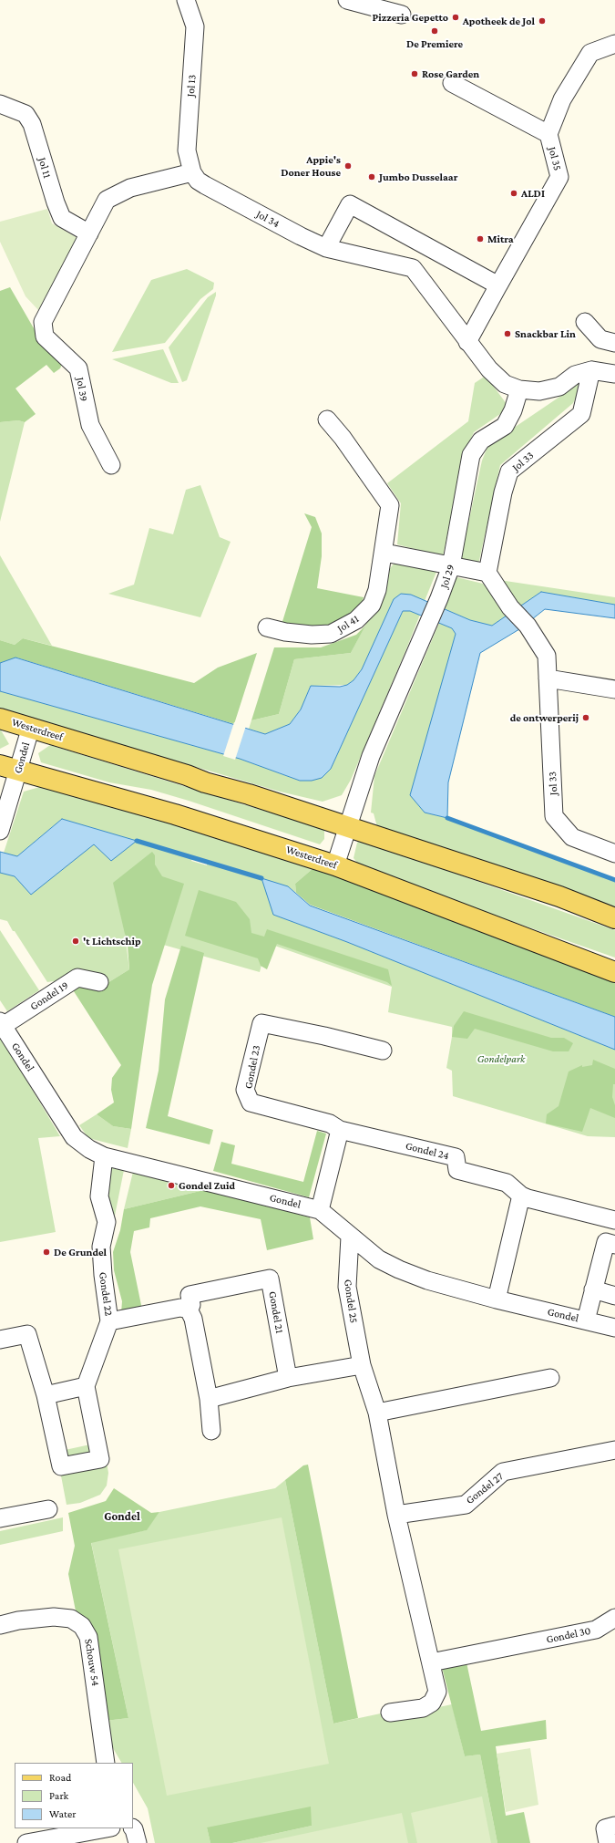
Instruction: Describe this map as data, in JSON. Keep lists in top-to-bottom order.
{
  "streets": {
    "main road": ["Westerdreef"],
    "street": [
      "Jol 13",
      "Jol 35",
      "Jol 11",
      "Jol 34",
      "Jol 39",
      "Jol 33",
      "Jol 29",
      "Jol 41",
      "Gondel",
      "Gondel 19",
      "Gondel 23",
      "Gondel 24",
      "Gondel 22",
      "Gondel 25",
      "Gondel 21",
      "Gondel 27",
      "Gondel 30",
      "Schouw 54"
    ]
  },
  "crossings": [
    ["Jol 13", "Jol 34"],
    ["Jol 35", "Jol 34"],
    ["Jol 11", "Jol 39"],
    ["Jol 34", "Jol 29"],
    ["Jol 29", "Westerdreef"],
    ["Westerdreef", "Gondel"],
    ["Gondel", "Gondel 19"],
    ["Gondel", "Gondel 22"],
    ["Gondel", "Gondel 25"],
    ["Gondel 23", "Gondel 24"]
  ],
  "districts": ["Gondel"],
  "parks": ["Gondelpark"],
  "places": [
    "Pizzeria Gepetto",
    "Apotheek de Jol",
    "De Premiere",
    "Rose Garden",
    "Appie's Doner House",
    "Jumbo Dusselaar",
    "ALDI",
    "Mitra",
    "Snackbar Lin",
    "de ontwerperij",
    "'t Lichtschip",
    "Gondel Zuid",
    "De Grundel"
  ],
  "legend": ["Road", "Park", "Water"]
}
